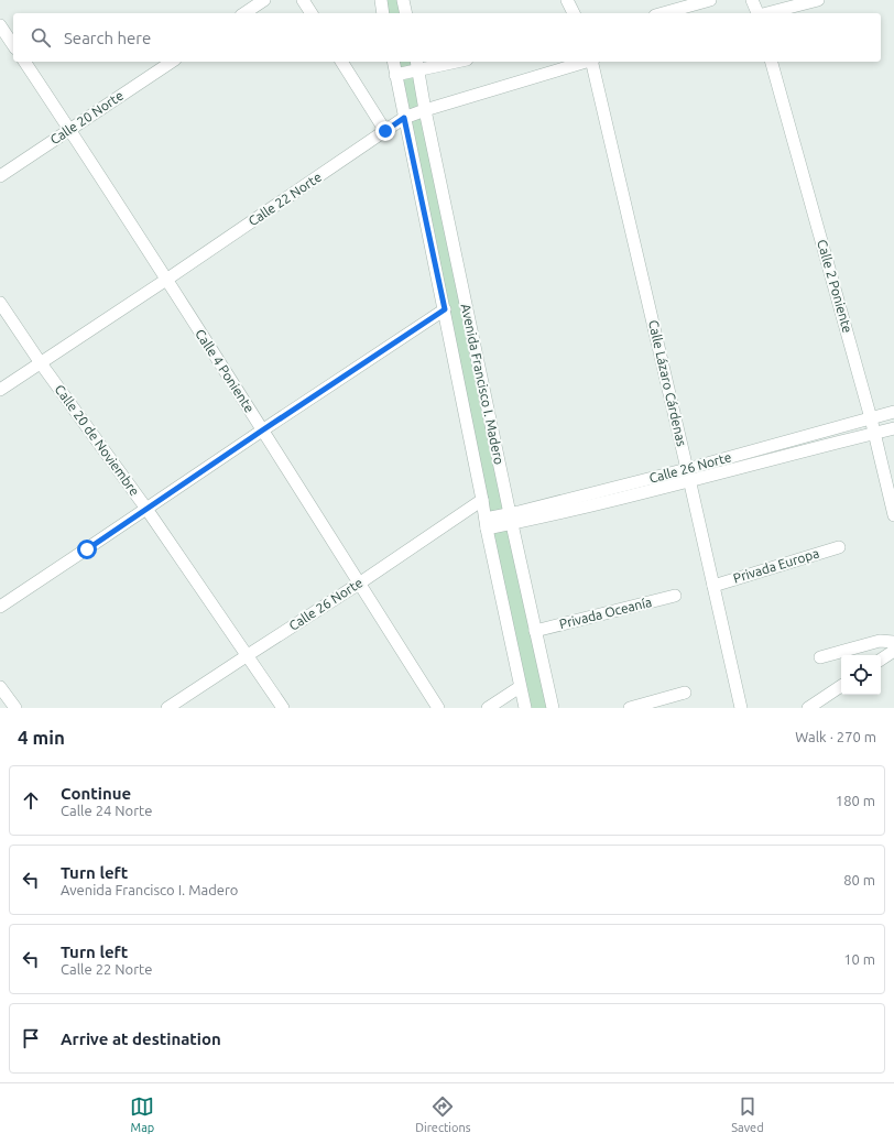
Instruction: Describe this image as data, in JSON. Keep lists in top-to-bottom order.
{
  "streets": {
    "street": [
      "Calle 20 Norte",
      "Calle 22 Norte",
      "Calle 2 Poniente",
      "Calle 4 Poniente",
      "Calle Lázaro Cárdenas",
      "Avenida Francisco I. Madero",
      "Calle 20 de Noviembre",
      "Calle 26 Norte",
      "Privada Europa",
      "Privada Oceanía"
    ]
  },
  "crossings": [
    ["Calle 20 Norte", "Calle 4 Poniente"],
    ["Calle 22 Norte", "Calle 4 Poniente"],
    ["Calle 22 Norte", "Avenida Francisco I. Madero"],
    ["Calle 22 Norte", "Calle 20 de Noviembre"],
    ["Calle 2 Poniente", "Calle 26 Norte"],
    ["Calle 4 Poniente", "Calle 26 Norte"],
    ["Calle Lázaro Cárdenas", "Calle 26 Norte"],
    ["Calle Lázaro Cárdenas", "Privada Europa"],
    ["Avenida Francisco I. Madero", "Calle 26 Norte"],
    ["Avenida Francisco I. Madero", "Privada Oceanía"],
    ["Calle 20 de Noviembre", "Calle 26 Norte"]
  ],
  "page": {
    "search": "Search here",
    "heading": ["4 min", "Walk · 270 m"],
    "list": [
      ["Continue", "Calle 24 Norte", "180 m"],
      ["Turn left", "Avenida Francisco I. Madero", "80 m"],
      ["Turn left", "Calle 22 Norte", "10 m"],
      "Arrive at destination"
    ],
    "nav": ["Map", "Directions", "Saved"]
  }
}
